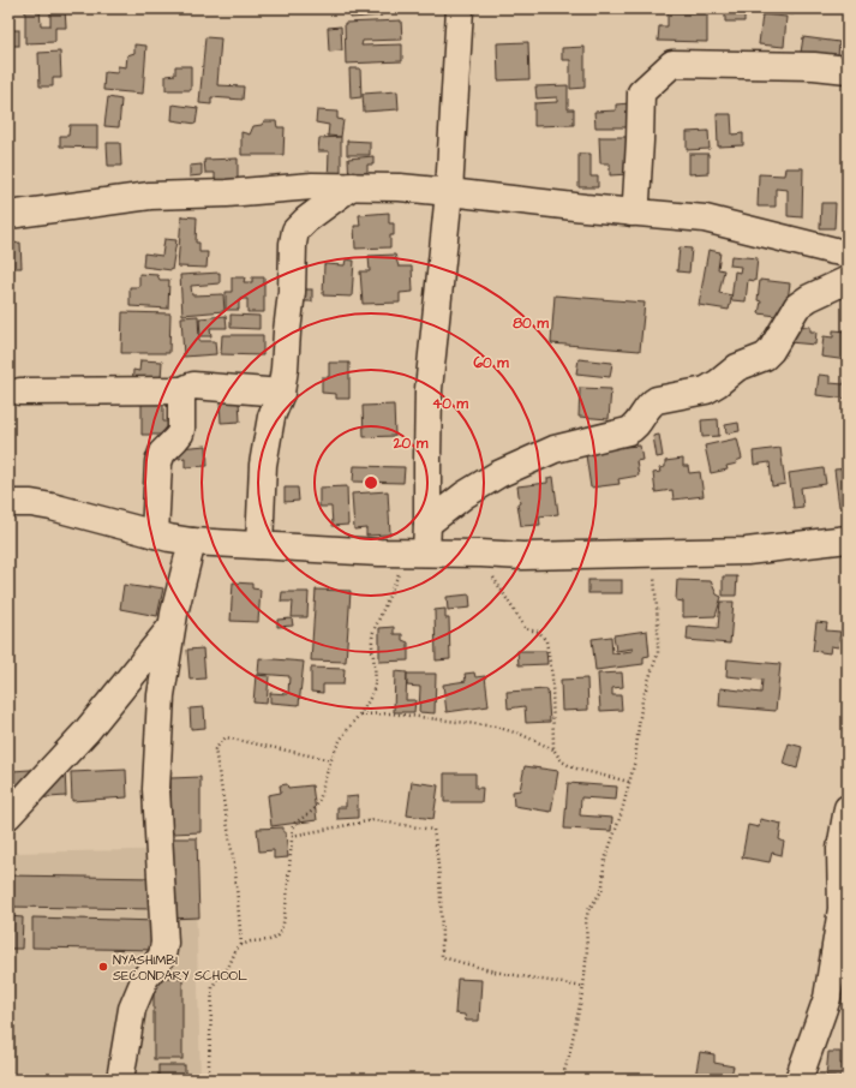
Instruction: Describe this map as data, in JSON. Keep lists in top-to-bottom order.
{
  "places": ["NYASHIMBI SECONDARY SCHOOL"],
  "rings": [
    "80 m",
    "60 m",
    "40 m",
    "20 m"
  ]
}
